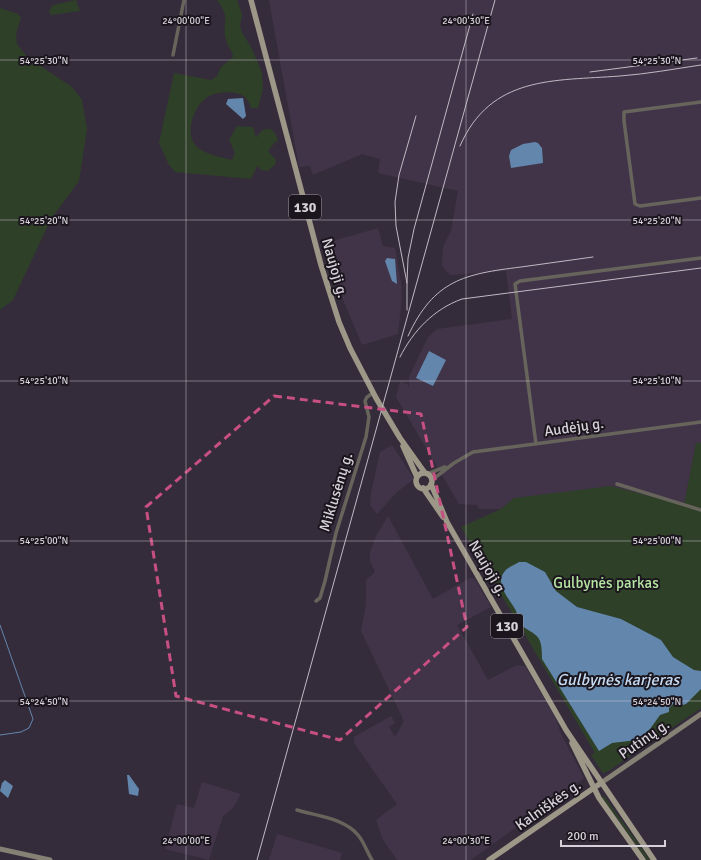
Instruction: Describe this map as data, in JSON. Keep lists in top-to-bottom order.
{
  "streets": {
    "main road": [
      "130",
      "Naujoji g.",
      "Putinų g.",
      "Kalniškės g."
    ],
    "street": ["Audėjų g.", "Miklusėnų g."]
  },
  "crossings": [
    ["130", "Naujoji g."],
    ["130", "Audėjų g."],
    ["Naujoji g.", "Audėjų g."],
    ["Naujoji g.", "Miklusėnų g."],
    ["Naujoji g.", "Putinų g."],
    ["Naujoji g.", "Kalniškės g."],
    ["Putinų g.", "Kalniškės g."]
  ],
  "water": ["Gulbynės karjeras"],
  "parks": ["Gulbynės parkas"],
  "scale_bar": "200 m",
  "coordinates": [
    "24°00'00\"E",
    "24°00'30\"E",
    "54°25'30\"N",
    "54°25'20\"N",
    "54°25'10\"N",
    "54°25'00\"N",
    "54°24'50\"N"
  ]
}
